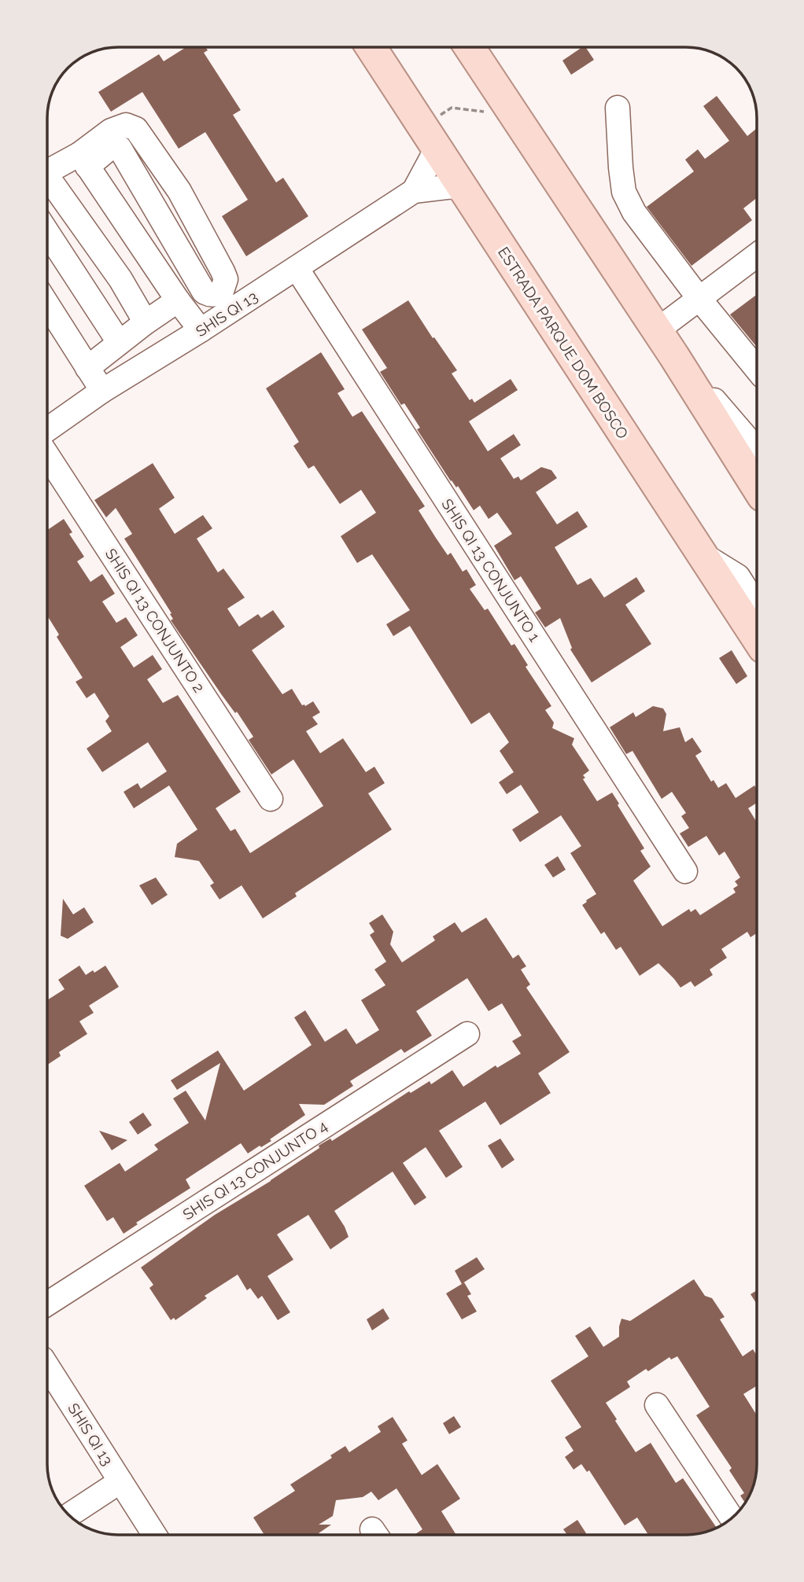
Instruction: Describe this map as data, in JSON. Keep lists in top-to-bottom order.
{
  "streets": {
    "main road": ["ESTRADA PARQUE DOM BOSCO"],
    "street": [
      "SHIS QI 13",
      "SHIS QI 13 CONJUNTO 1",
      "SHIS QI 13 CONJUNTO 2",
      "SHIS QI 13 CONJUNTO 4"
    ]
  },
  "crossings": [
    ["SHIS QI 13", "ESTRADA PARQUE DOM BOSCO"],
    ["SHIS QI 13", "SHIS QI 13 CONJUNTO 1"]
  ]
}
